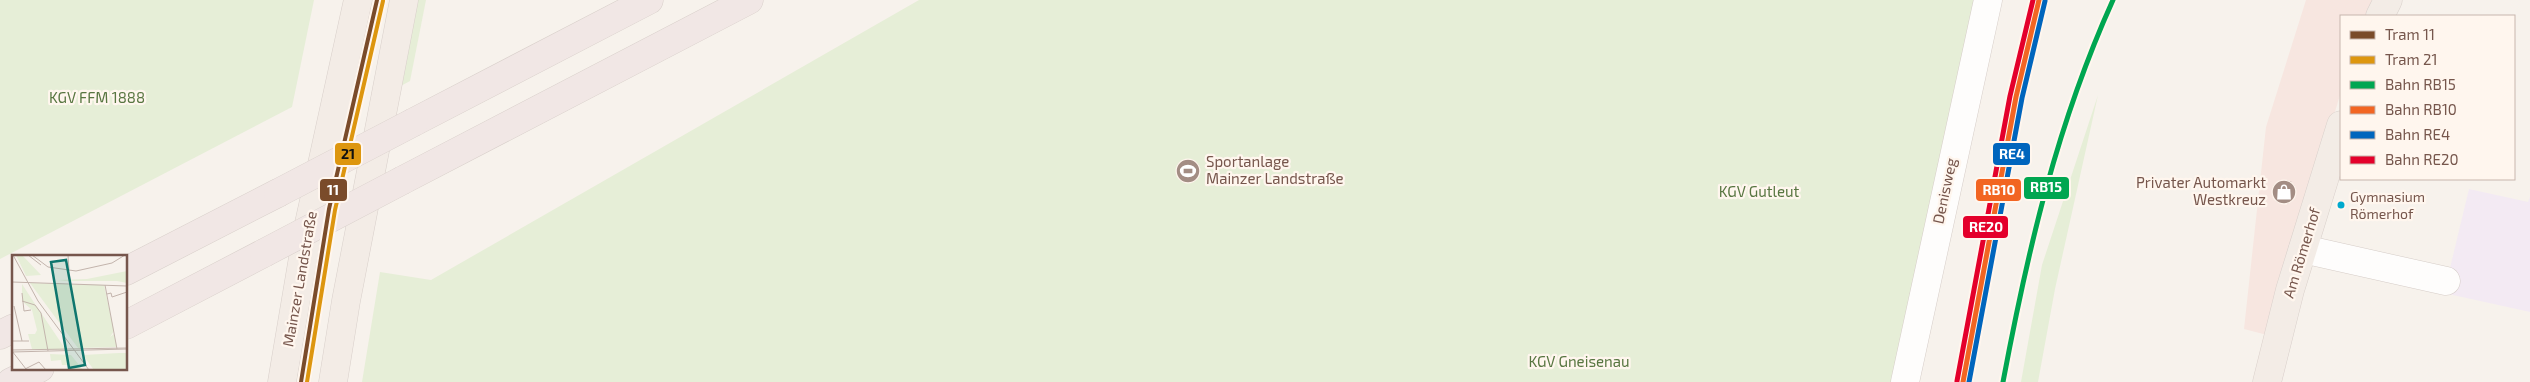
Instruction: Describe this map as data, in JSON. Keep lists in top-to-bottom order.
{
  "streets": {
    "main road": ["Am Römerhof", "Mainzer Landstraße"],
    "lane": ["Denisweg"]
  },
  "parks": ["KGV FFM 1888", "KGV Gutleut", "KGV Gneisenau"],
  "places": {
    "sports": ["Sportanlage Mainzer Landstraße"],
    "shop": ["Privater Automarkt Westkreuz"],
    "other": ["Gymnasium Römerhof"]
  },
  "lines": [
    "tram line 11",
    "rail line RB15",
    "rail line RB10",
    "rail line RE20",
    "tram line 21",
    "rail line RE4"
  ],
  "legend": [
    "Tram 11",
    "Tram 21",
    "Bahn RB15",
    "Bahn RB10",
    "Bahn RE4",
    "Bahn RE20"
  ]
}
